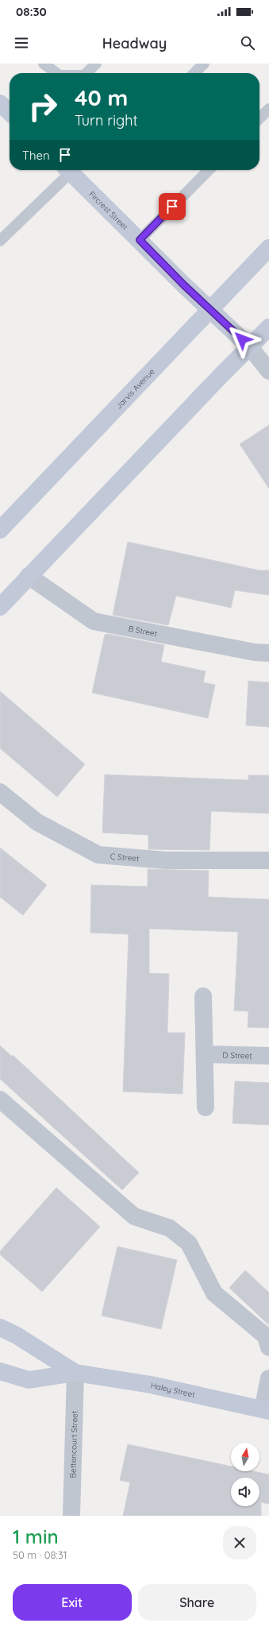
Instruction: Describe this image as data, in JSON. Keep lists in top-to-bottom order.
{
  "streets": {
    "main road": ["Fircrest Street", "Jarvis Avenue", "Haley Street"],
    "street": [
      "B Street",
      "C Street",
      "D Street",
      "Bettencourt Street"
    ]
  },
  "crossings": [
    ["Fircrest Street", "Jarvis Avenue"],
    ["Haley Street", "Bettencourt Street"]
  ],
  "north": "top",
  "page": {
    "status": "08:30",
    "header": "Headway",
    "turn": ["40 m", "Turn right"],
    "then": "Then",
    "heading": ["1 min", "50 m · 08:31"],
    "buttons": ["Exit", "Share"]
  }
}
